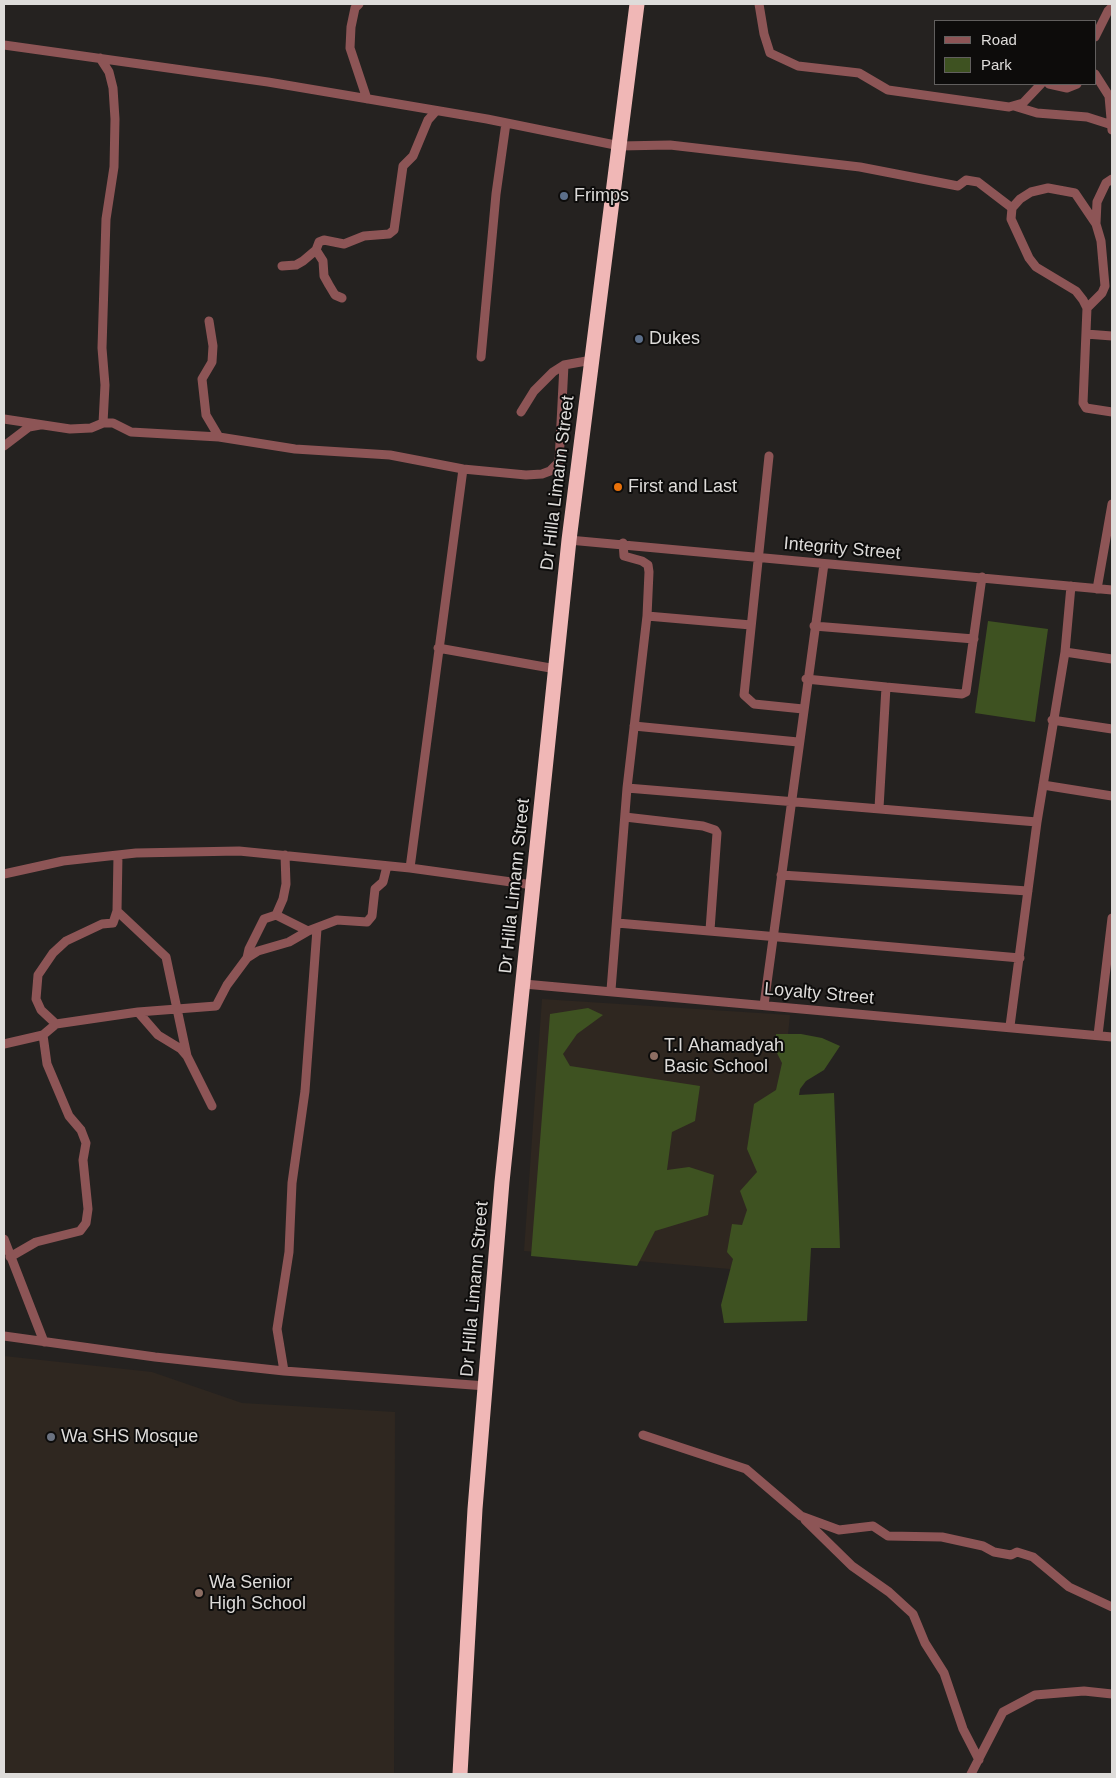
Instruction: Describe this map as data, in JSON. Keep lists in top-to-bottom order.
{
  "streets": {
    "highway": ["Dr Hilla Limann Street"],
    "street": ["Integrity Street", "Loyalty Street"]
  },
  "crossings": [
    ["Dr Hilla Limann Street", "Integrity Street"],
    ["Dr Hilla Limann Street", "Loyalty Street"]
  ],
  "places": [
    "Frimps",
    "Dukes",
    "First and Last",
    "T.I Ahamadyah Basic School",
    "Wa SHS Mosque",
    "Wa Senior High School"
  ],
  "legend": ["Road", "Park"]
}
